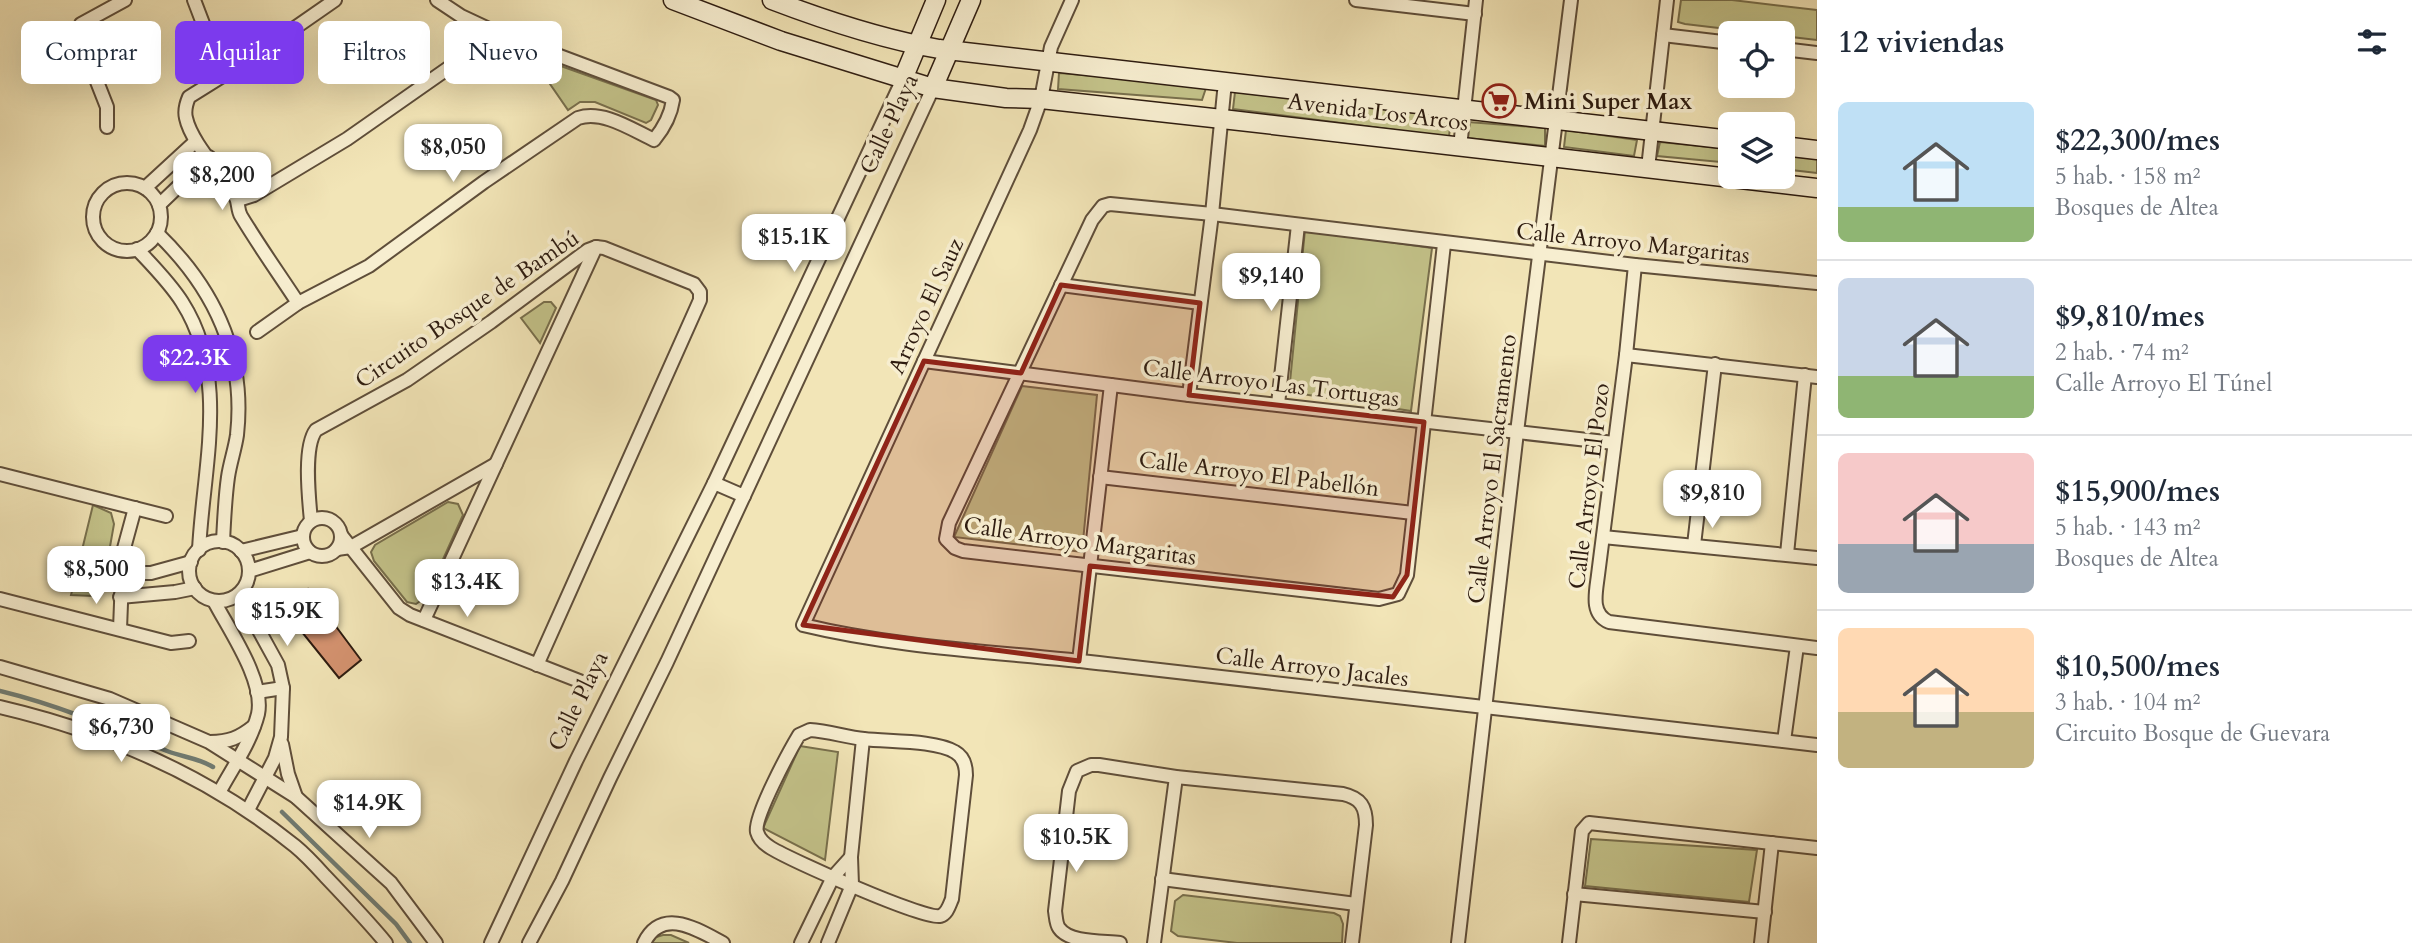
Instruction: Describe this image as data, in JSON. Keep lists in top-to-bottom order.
{
  "streets": {
    "street": [
      "Avenida Los Arcos",
      "Calle Playa",
      "Calle Arroyo Margaritas",
      "Arroyo El Sauz",
      "Circuito Bosque de Bambú",
      "Calle Arroyo Las Tortugas",
      "Calle Arroyo El Sacramento",
      "Calle Arroyo El Pabellón",
      "Calle Arroyo El Pozo",
      "Calle Arroyo Jacales"
    ]
  },
  "crossings": [
    ["Avenida Los Arcos", "Calle Playa"],
    ["Avenida Los Arcos", "Arroyo El Sauz"],
    ["Avenida Los Arcos", "Calle Arroyo El Sacramento"],
    ["Calle Arroyo Margaritas", "Calle Arroyo Las Tortugas"],
    ["Calle Arroyo Margaritas", "Calle Arroyo El Sacramento"],
    ["Calle Arroyo Margaritas", "Calle Arroyo El Pabellón"],
    ["Calle Arroyo Margaritas", "Calle Arroyo El Pozo"],
    ["Arroyo El Sauz", "Calle Arroyo Las Tortugas"],
    ["Arroyo El Sauz", "Calle Arroyo Jacales"],
    ["Calle Arroyo Las Tortugas", "Calle Arroyo El Sacramento"],
    ["Calle Arroyo Las Tortugas", "Calle Arroyo El Pozo"],
    ["Calle Arroyo El Sacramento", "Calle Arroyo Jacales"]
  ],
  "places": {
    "supermarket": ["Mini Super Max"]
  },
  "page": {
    "heading": "12 viviendas",
    "chip": [
      "Comprar",
      "Alquilar",
      "Filtros",
      "Nuevo"
    ],
    "list": [
      {
        "name": "$22,300/mes",
        "note": "5 hab. · 158 m² · Bosques de Altea"
      },
      {
        "name": "$9,810/mes",
        "note": "2 hab. · 74 m² · Calle Arroyo El Túnel"
      },
      {
        "name": "$15,900/mes",
        "note": "5 hab. · 143 m² · Bosques de Altea"
      },
      {
        "name": "$10,500/mes",
        "note": "3 hab. · 104 m² · Circuito Bosque de Guevara"
      }
    ],
    "price": [
      "$8,050",
      "$8,200",
      "$15.1K",
      "$9,140",
      "$22.3K",
      "$9,810",
      "$8,500",
      "$13.4K",
      "$15.9K",
      "$6,730",
      "$14.9K",
      "$10.5K"
    ]
  }
}
